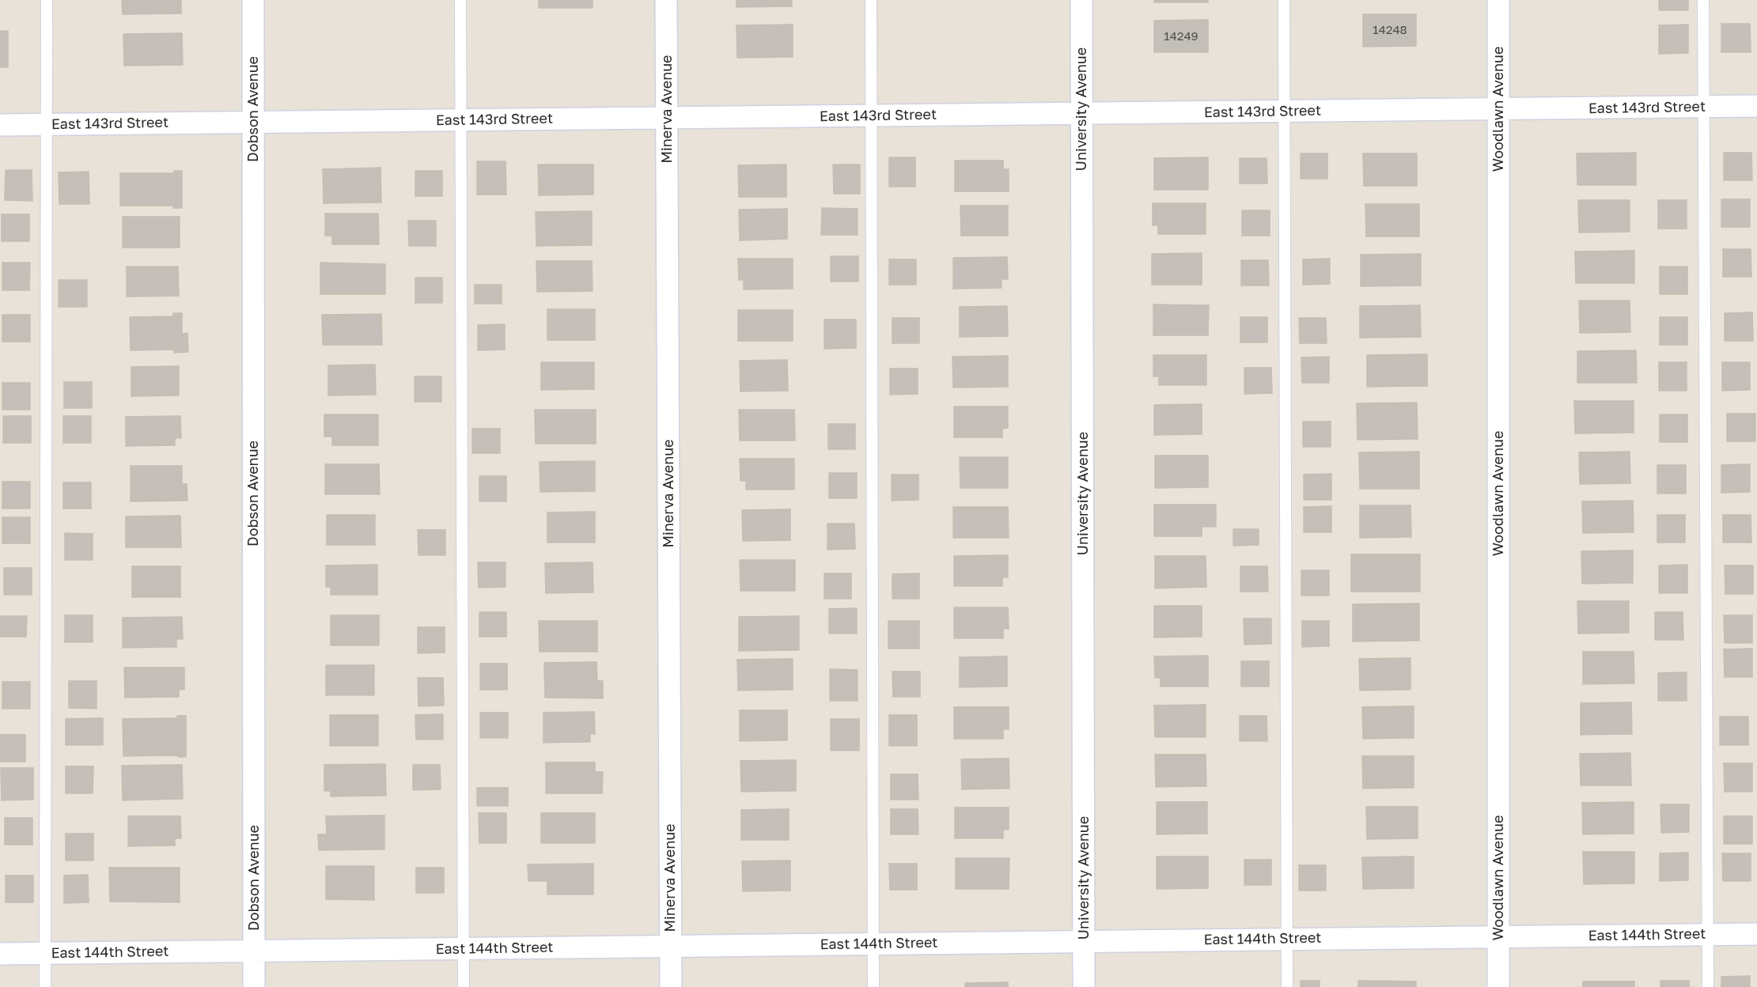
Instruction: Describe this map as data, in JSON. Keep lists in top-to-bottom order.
{
  "streets": {
    "street": [
      "East 143rd Street",
      "Dobson Avenue",
      "Minerva Avenue",
      "University Avenue",
      "Woodlawn Avenue",
      "East 144th Street"
    ]
  },
  "crossings": [
    ["East 143rd Street", "Dobson Avenue"],
    ["East 143rd Street", "Minerva Avenue"],
    ["East 143rd Street", "University Avenue"],
    ["East 143rd Street", "Woodlawn Avenue"],
    ["Dobson Avenue", "East 144th Street"],
    ["Minerva Avenue", "East 144th Street"],
    ["University Avenue", "East 144th Street"],
    ["Woodlawn Avenue", "East 144th Street"]
  ],
  "house_numbers": ["14248", "14249"]
}
